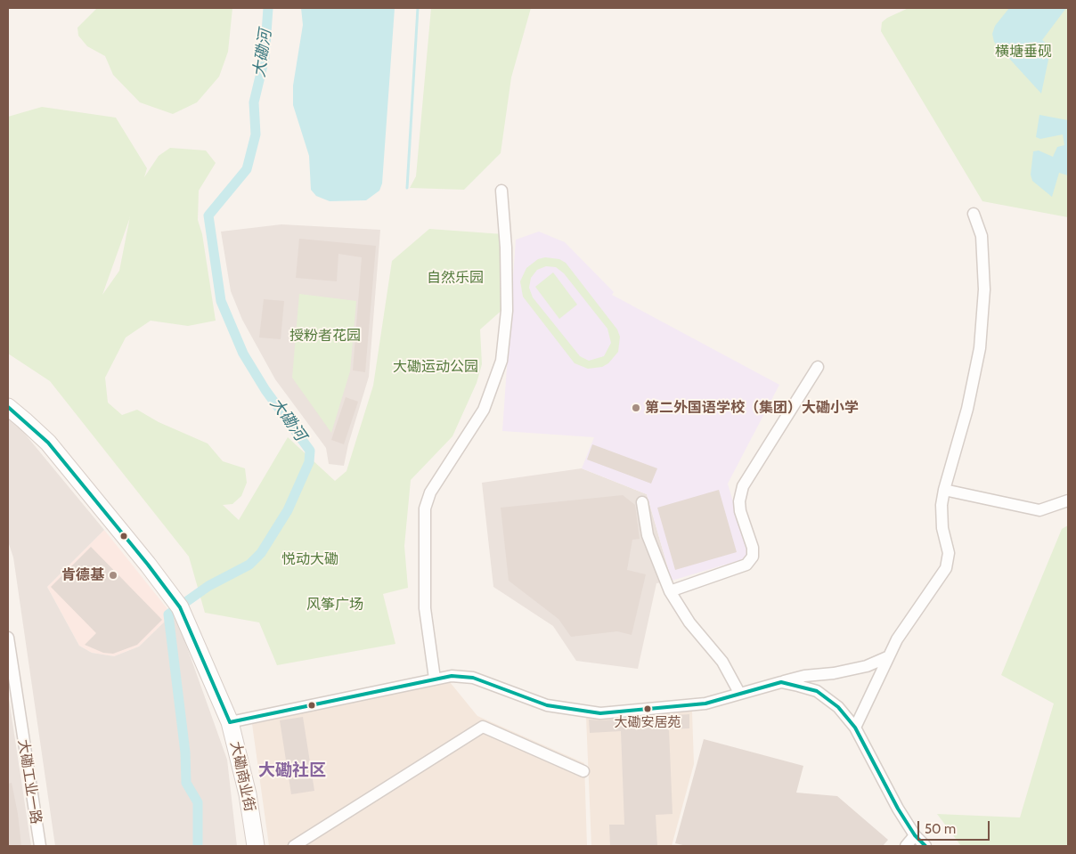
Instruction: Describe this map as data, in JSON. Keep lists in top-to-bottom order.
{
  "streets": {
    "street": ["大磡商业街", "大磡工业一路"]
  },
  "districts": ["大磡社区"],
  "water": ["大磡河"],
  "parks": [
    "横塘垂砚",
    "自然乐园",
    "授粉者花园",
    "大磡运动公园",
    "悦动大磡",
    "风筝广场"
  ],
  "places": ["第二外国语学校（集团）大磡小学", "肯德基", "大磡安居苑"],
  "scale_bar": "50 m"
}
